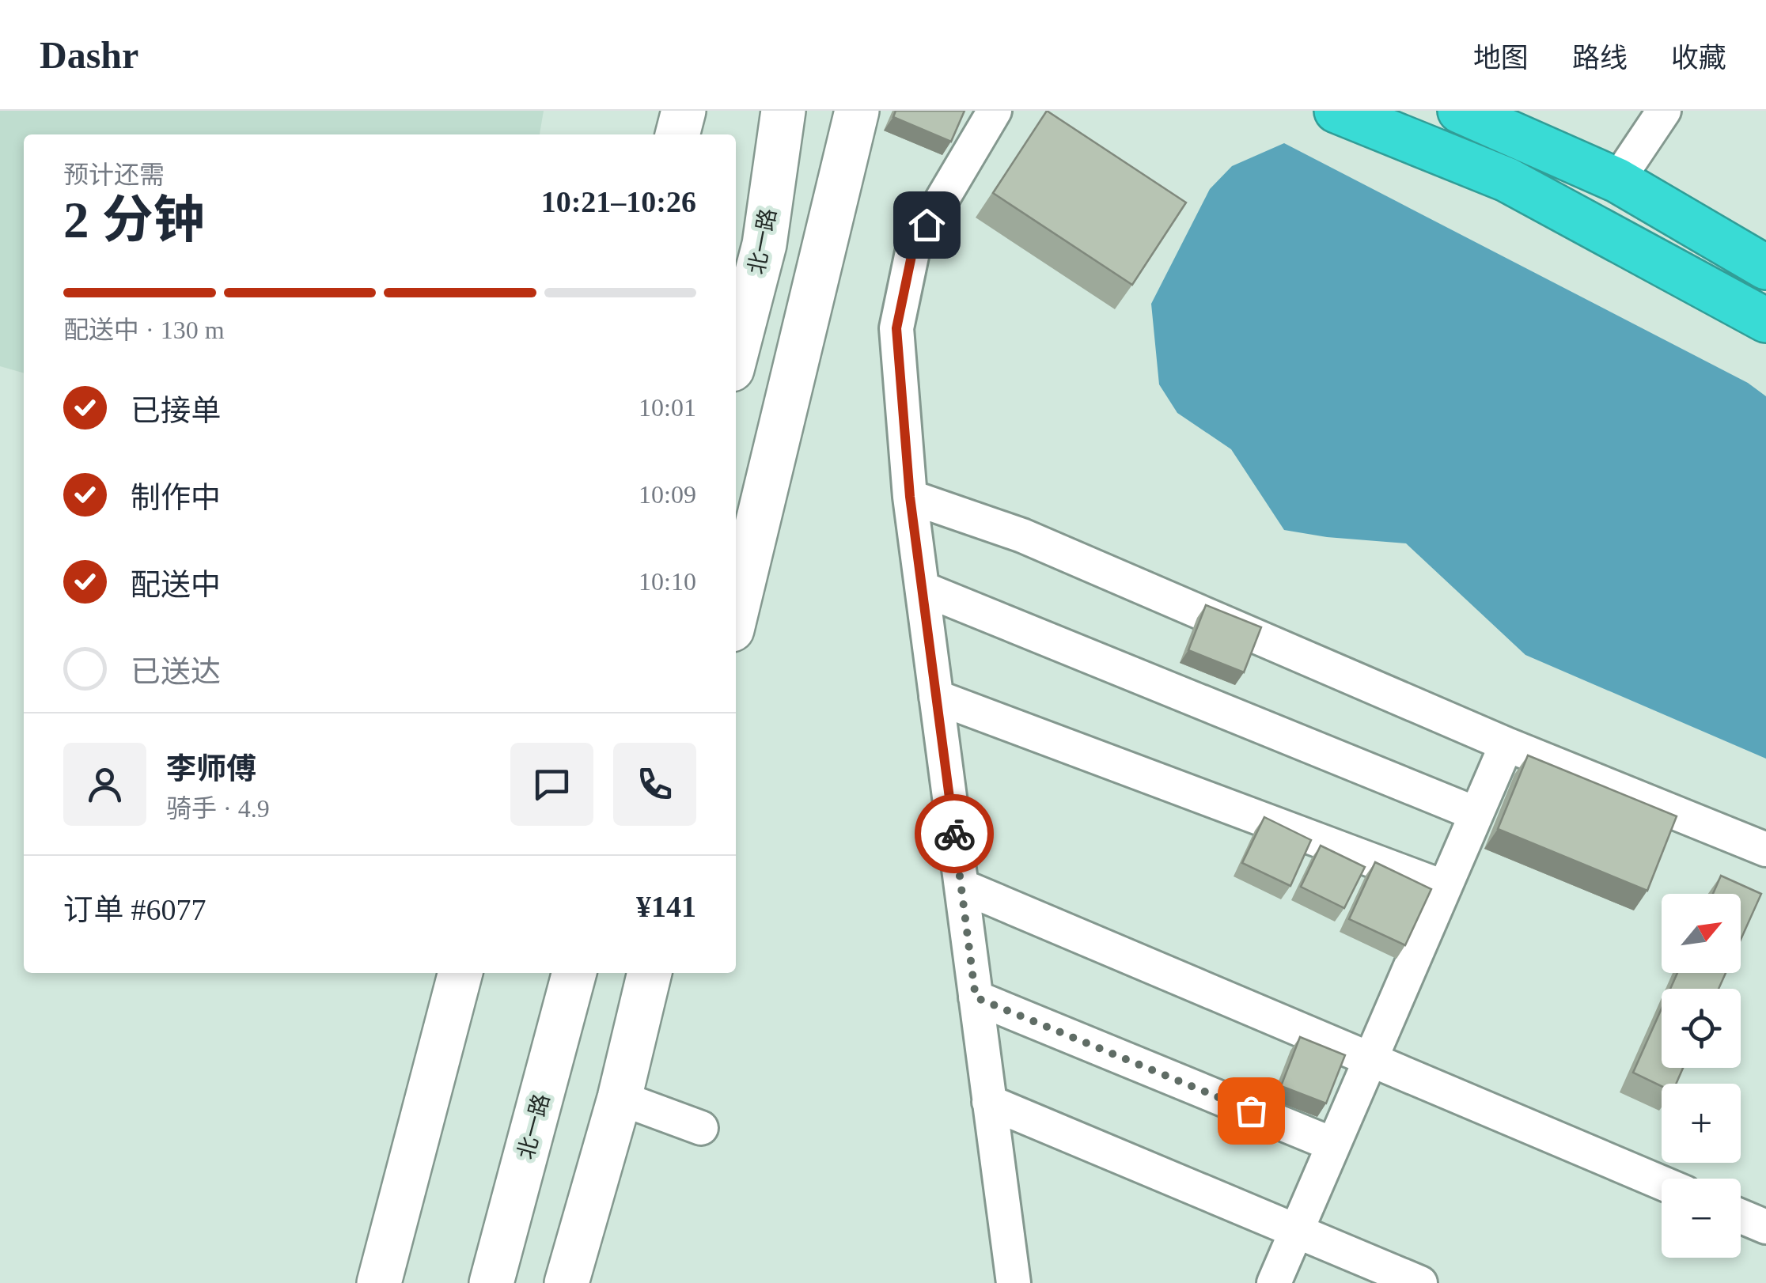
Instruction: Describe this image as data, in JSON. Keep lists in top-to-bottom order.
{
  "streets": {
    "main road": ["北一路"]
  },
  "north": "top right",
  "page": {
    "header": "Dashr",
    "nav": ["地图", "路线", "收藏"],
    "heading": ["2 分钟", "预计还需", "10:21–10:26"],
    "panel": [
      "李师傅",
      "骑手 · 4.9",
      "订单 #6077",
      "¥141"
    ],
    "bar": "配送中 · 130 m",
    "list": [
      ["已接单", "10:01"],
      ["制作中", "10:09"],
      ["配送中", "10:10"],
      "已送达"
    ],
    "map_buttons": ["+", "−"]
  }
}
